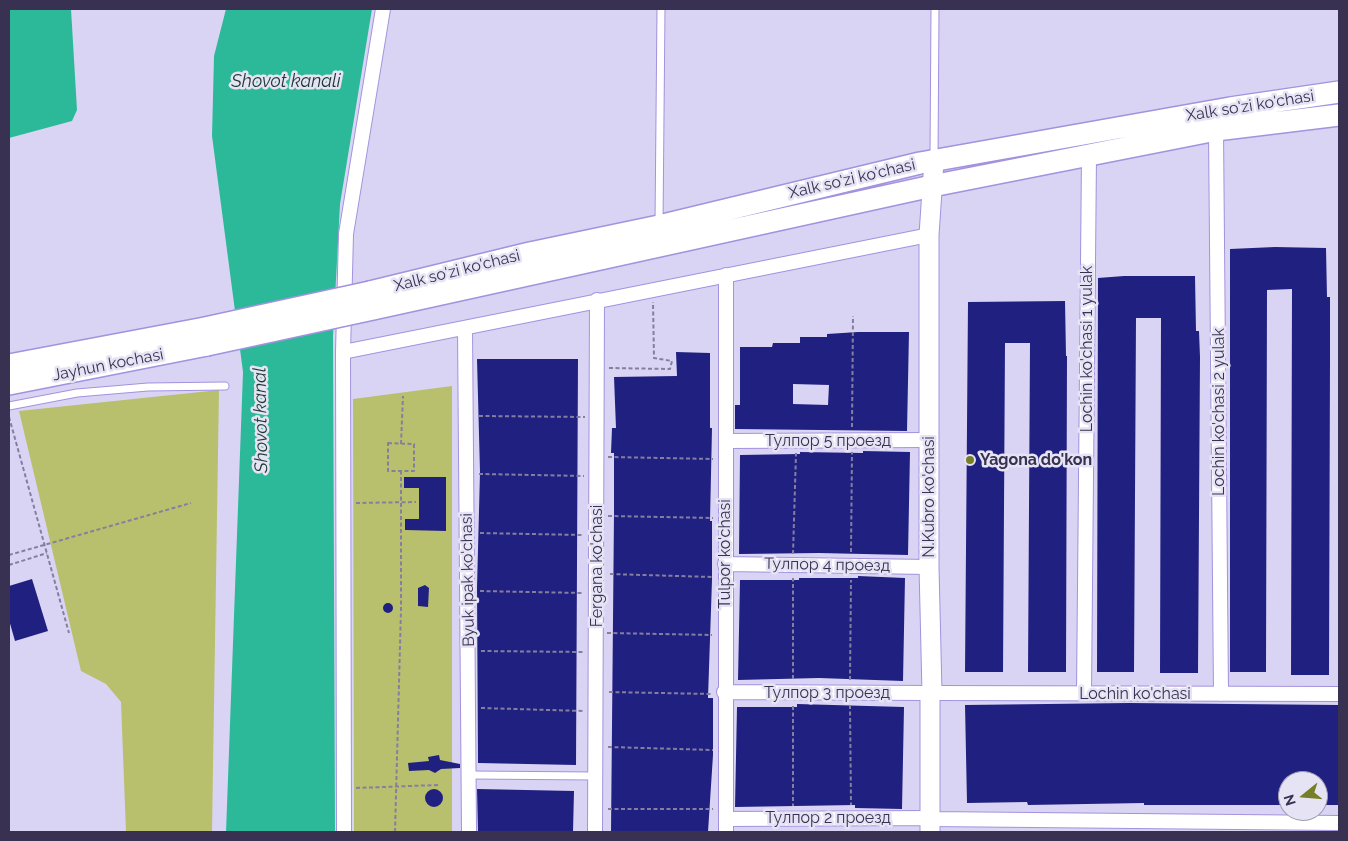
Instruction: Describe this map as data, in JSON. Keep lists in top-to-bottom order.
{
  "streets": {
    "main road": ["Xalk so'zi ko'chasi", "Jayhun kochasi"],
    "street": [
      "Lochin ko'chasi 1 yulak",
      "Lochin ko'chasi 2 yulak",
      "Тулпор 5 проезд",
      "N.Kubro ko'chasi",
      "Tulpor ko'chasi",
      "Тулпор 4 проезд",
      "Fergana ko'chasi",
      "Byuk ipak ko'chasi",
      "Тулпор 3 проезд",
      "Lochin ko'chasi",
      "Тулпор 2 проезд"
    ]
  },
  "crossings": [
    ["Xalk so'zi ko'chasi", "Lochin ko'chasi 1 yulak"],
    ["Xalk so'zi ko'chasi", "Lochin ko'chasi 2 yulak"],
    ["Xalk so'zi ko'chasi", "N.Kubro ko'chasi"],
    ["Lochin ko'chasi 1 yulak", "Lochin ko'chasi"],
    ["Lochin ko'chasi 2 yulak", "Lochin ko'chasi"],
    ["Тулпор 5 проезд", "N.Kubro ko'chasi"],
    ["Тулпор 5 проезд", "Tulpor ko'chasi"],
    ["N.Kubro ko'chasi", "Тулпор 4 проезд"],
    ["N.Kubro ko'chasi", "Тулпор 3 проезд"],
    ["N.Kubro ko'chasi", "Lochin ko'chasi"],
    ["N.Kubro ko'chasi", "Тулпор 2 проезд"],
    ["Tulpor ko'chasi", "Тулпор 4 проезд"],
    ["Tulpor ko'chasi", "Тулпор 3 проезд"],
    ["Tulpor ko'chasi", "Тулпор 2 проезд"],
    ["Тулпор 3 проезд", "Lochin ko'chasi"]
  ],
  "water": ["Shovot kanali", "Shovot kanal"],
  "places": ["Yagona do'kon"],
  "north": "left"
}
